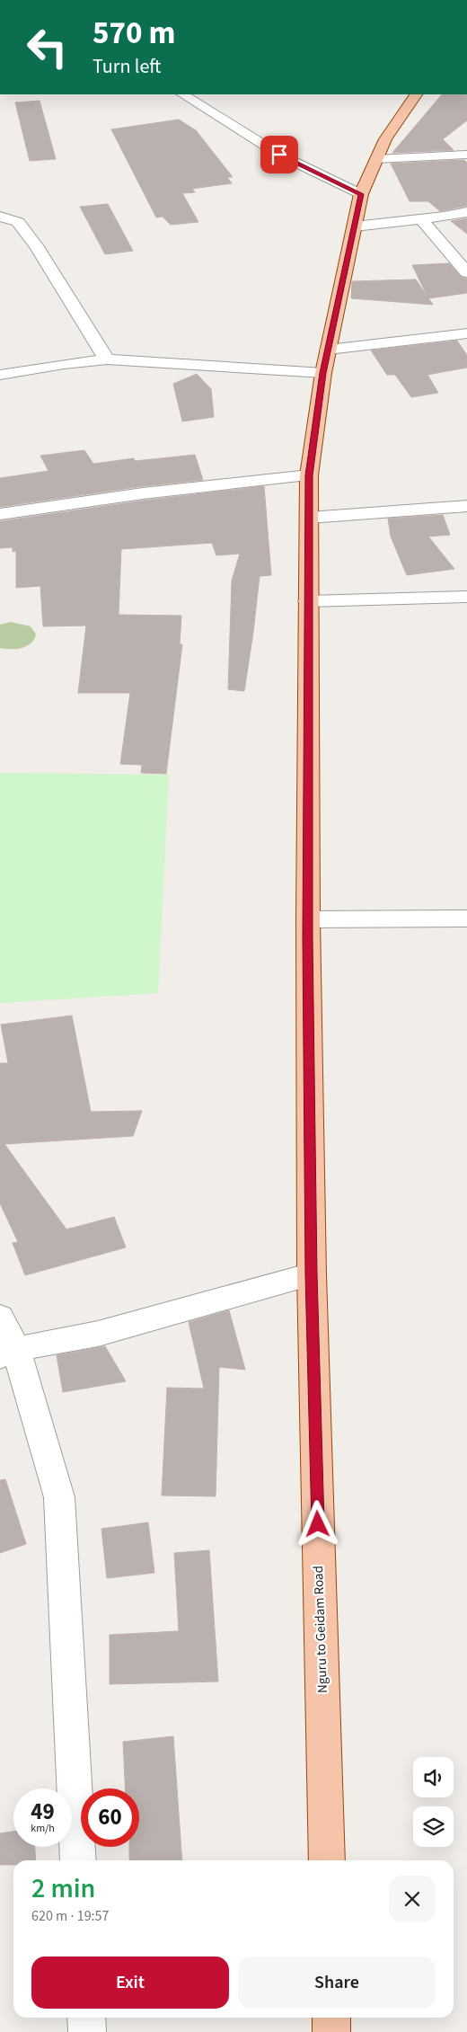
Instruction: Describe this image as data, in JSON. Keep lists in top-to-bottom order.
{
  "streets": {
    "main road": ["Nguru to Geidam Road"]
  },
  "page": {
    "turn": ["570 m", "Turn left"],
    "speed": "49 km/h",
    "limit": "60",
    "heading": ["2 min", "620 m · 19:57"],
    "buttons": ["Exit", "Share"]
  }
}
